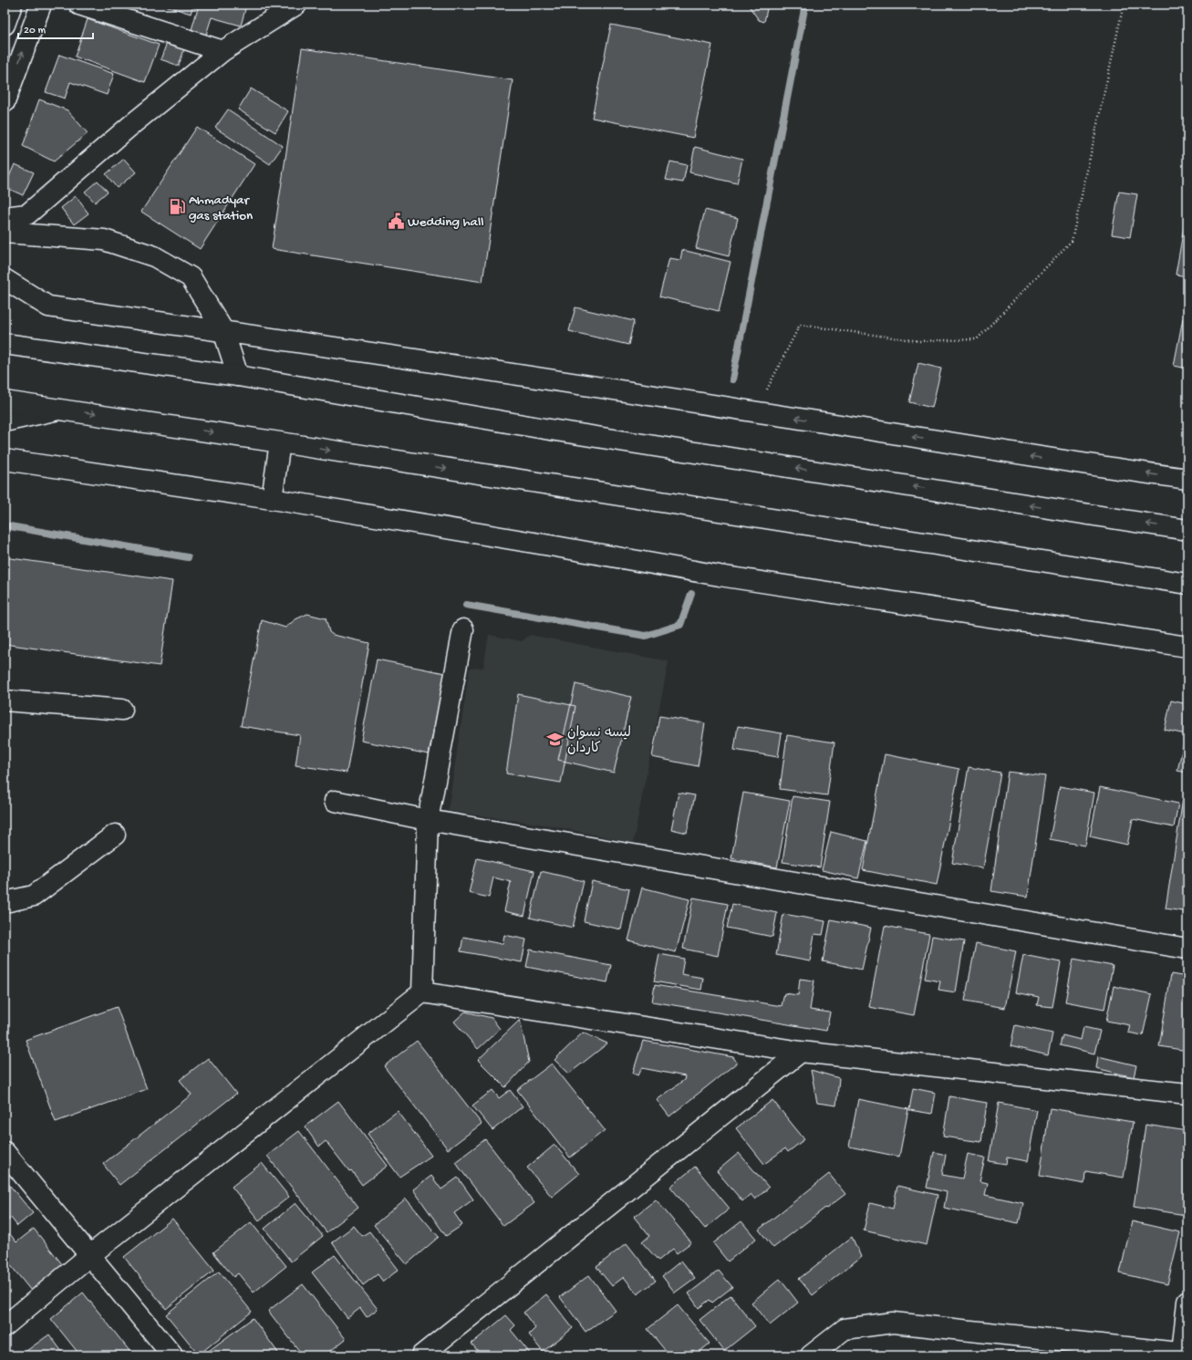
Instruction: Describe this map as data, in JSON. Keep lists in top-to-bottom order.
{
  "places": {
    "fuel station": ["Ahmadyar gas station"],
    "public building": ["Wedding hall"],
    "school or university": ["لیسه نسوان کاردان"]
  },
  "scale_bar": "20 m"
}
